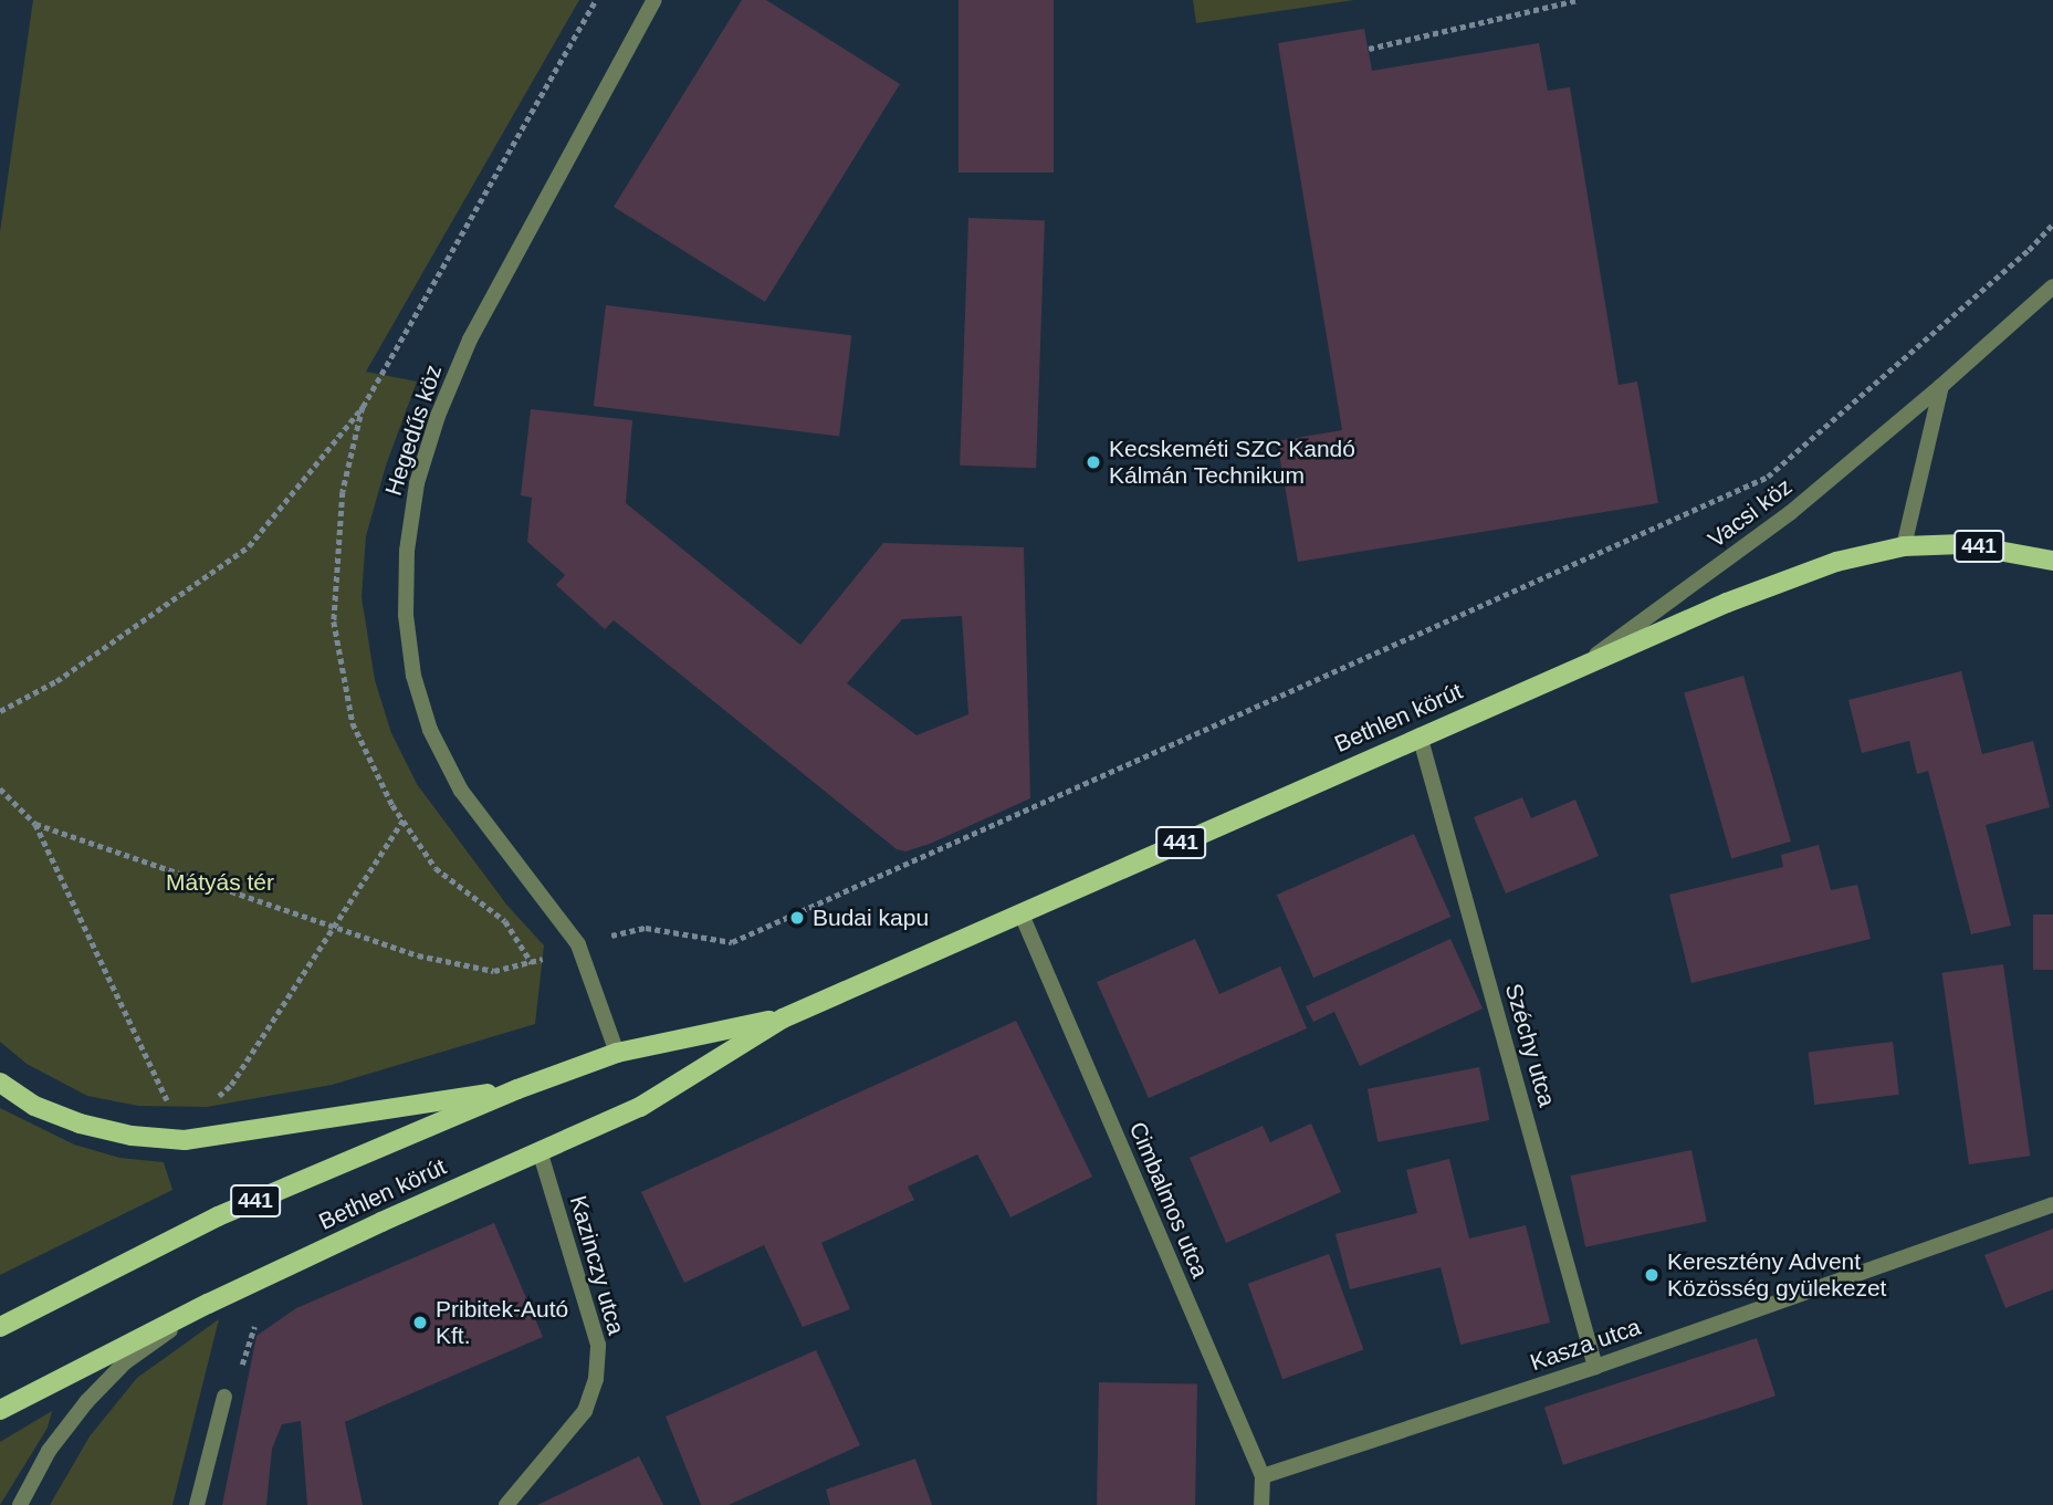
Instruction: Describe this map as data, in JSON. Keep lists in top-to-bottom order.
{
  "streets": {
    "main road": ["441", "Bethlen körút"],
    "street": [
      "Hegedűs köz",
      "Vacsi köz",
      "Széchy utca",
      "Cimbalmos utca",
      "Kazinczy utca",
      "Kasza utca"
    ]
  },
  "crossings": [
    ["Hegedűs köz", "Bethlen körút"],
    ["Vacsi köz", "Bethlen körút"],
    ["Bethlen körút", "Széchy utca"],
    ["Bethlen körút", "Cimbalmos utca"],
    ["Bethlen körút", "Kazinczy utca"],
    ["Széchy utca", "Kasza utca"],
    ["Cimbalmos utca", "Kasza utca"]
  ],
  "parks": ["Mátyás tér"],
  "places": [
    "Kecskeméti SZC Kandó Kálmán Technikum",
    "Budai kapu",
    "Keresztény Advent Közösség gyülekezet",
    "Pribitek-Autó Kft."
  ]
}
